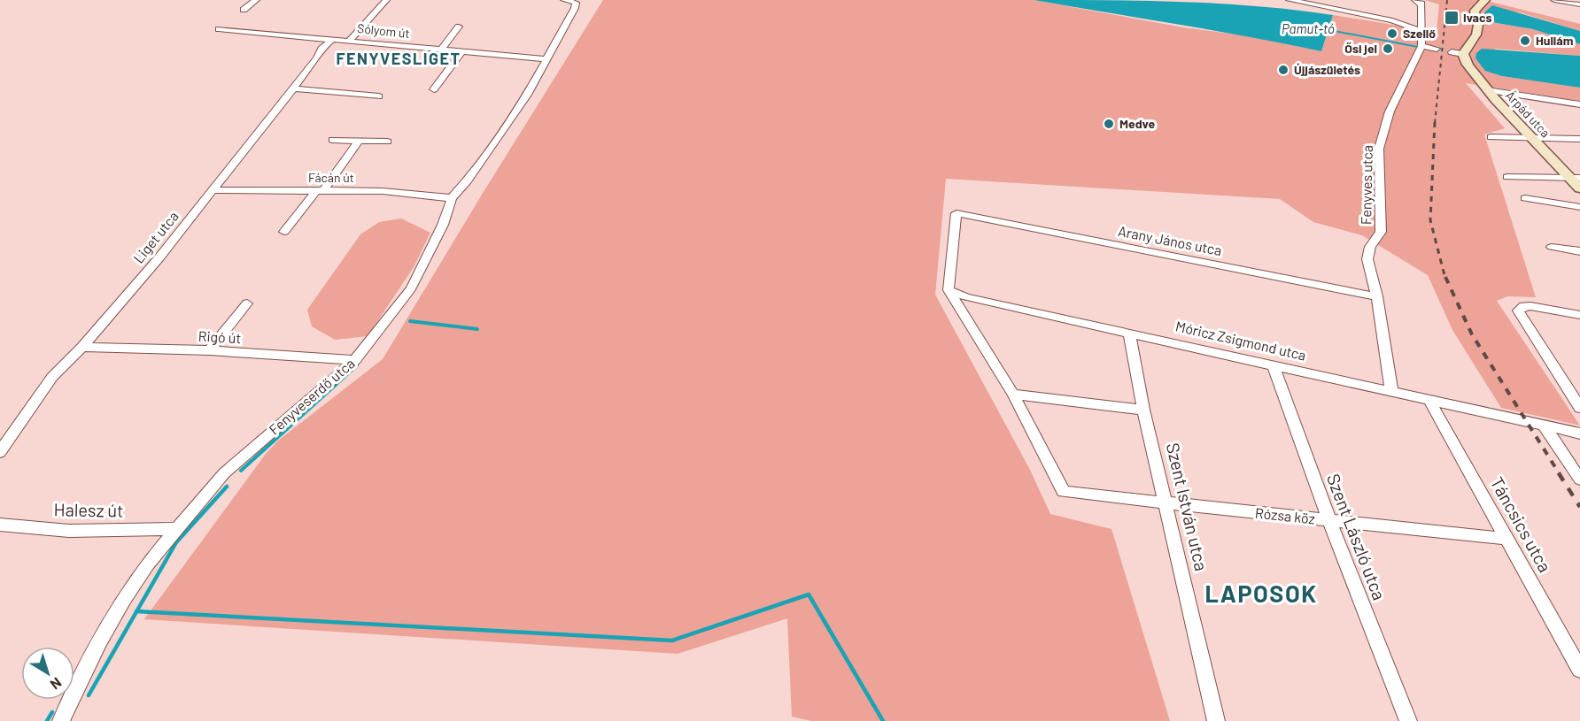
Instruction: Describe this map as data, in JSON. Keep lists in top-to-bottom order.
{
  "streets": {
    "street": [
      "Sólyom út",
      "Árpád utca",
      "Fácán út",
      "Fenyves utca",
      "Liget utca",
      "Arany János utca",
      "Rigó út",
      "Móricz Zsigmond utca",
      "Fenyveserdő utca",
      "Szent István utca",
      "Halesz út",
      "Rózsa köz",
      "Táncsics utca",
      "Szent László utca"
    ]
  },
  "crossings": [
    ["Sólyom út", "Liget utca"],
    ["Sólyom út", "Fenyveserdő utca"],
    ["Fácán út", "Liget utca"],
    ["Fácán út", "Fenyveserdő utca"],
    ["Fenyves utca", "Arany János utca"],
    ["Fenyves utca", "Móricz Zsigmond utca"],
    ["Liget utca", "Rigó út"],
    ["Arany János utca", "Móricz Zsigmond utca"],
    ["Rigó út", "Fenyveserdő utca"],
    ["Móricz Zsigmond utca", "Szent István utca"],
    ["Móricz Zsigmond utca", "Táncsics utca"],
    ["Móricz Zsigmond utca", "Szent László utca"],
    ["Fenyveserdő utca", "Halesz út"],
    ["Szent István utca", "Rózsa köz"],
    ["Rózsa köz", "Táncsics utca"],
    ["Rózsa köz", "Szent László utca"]
  ],
  "districts": ["FENYVESLIGET", "LAPOSOK"],
  "water": ["Pamut-tó"],
  "places": {
    "transit": ["Ivacs"],
    "other": [
      "Szellő",
      "Hullám",
      "Ősi jel",
      "Újjászületés",
      "Medve"
    ]
  },
  "north": "bottom right"
}
